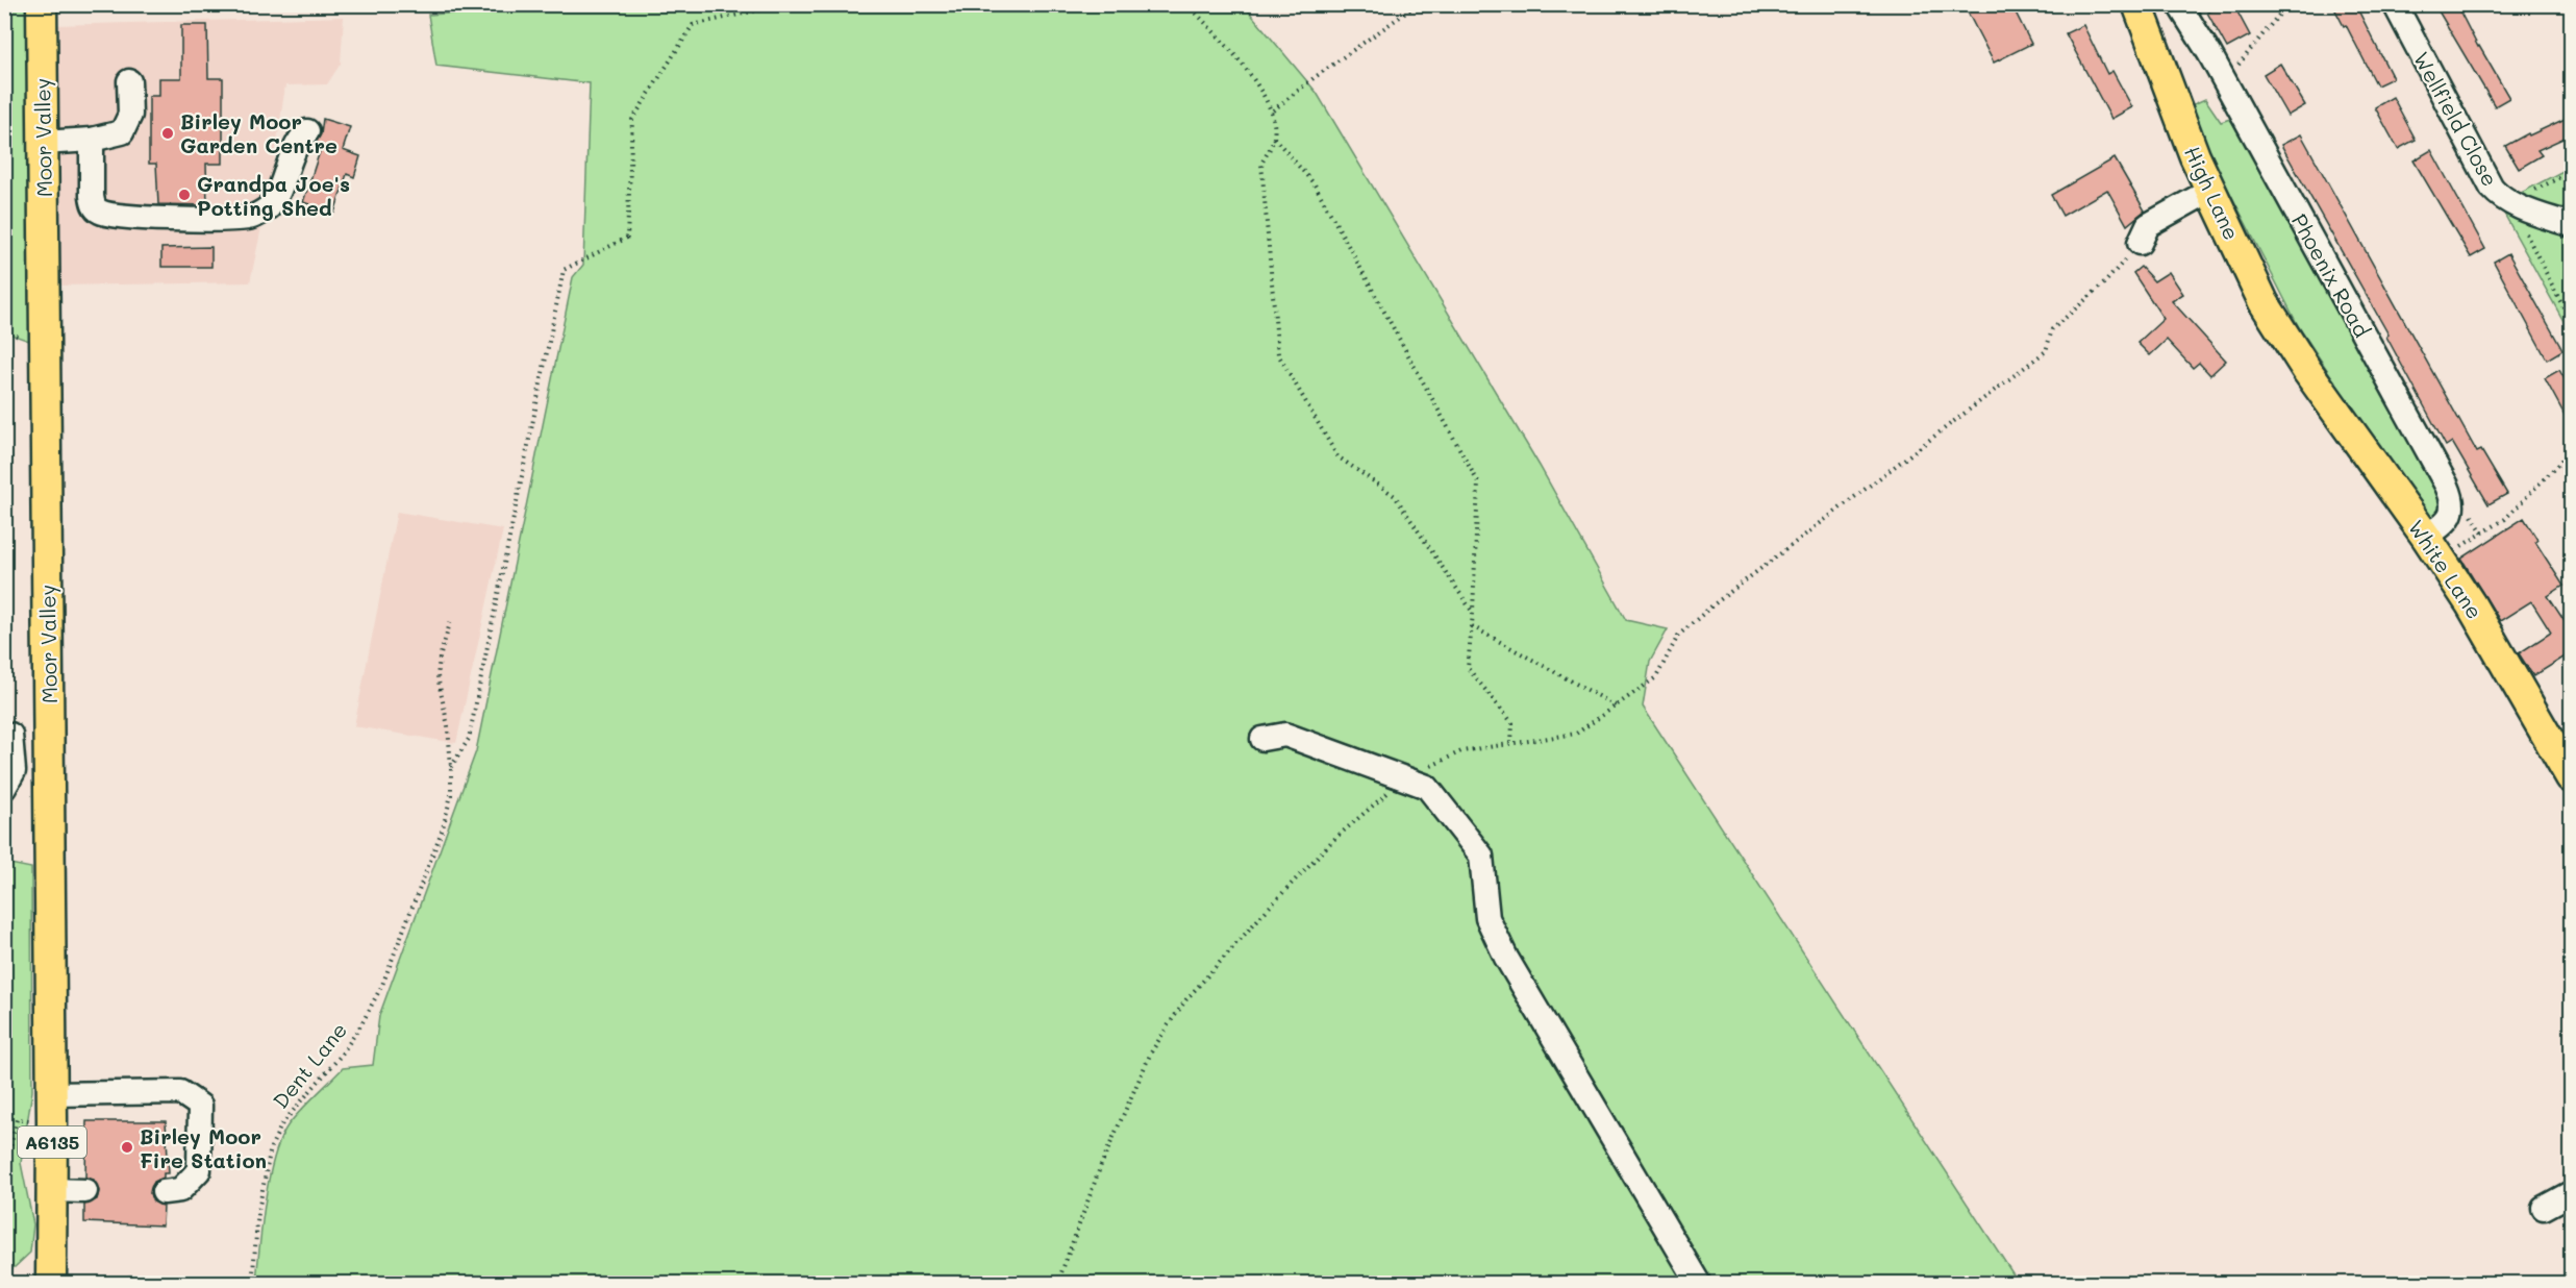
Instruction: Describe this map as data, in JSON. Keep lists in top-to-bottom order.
{
  "streets": {
    "main road": [
      "Moor Valley",
      "High Lane",
      "White Lane",
      "A6135"
    ],
    "street": ["Wellfield Close", "Phoenix Road"],
    "path": ["Dent Lane"]
  },
  "crossings": [
    ["High Lane", "White Lane"],
    ["Phoenix Road", "White Lane"]
  ],
  "places": ["Birley Moor Garden Centre", "Grandpa Joe's Potting Shed", "Birley Moor Fire Station"]
}
